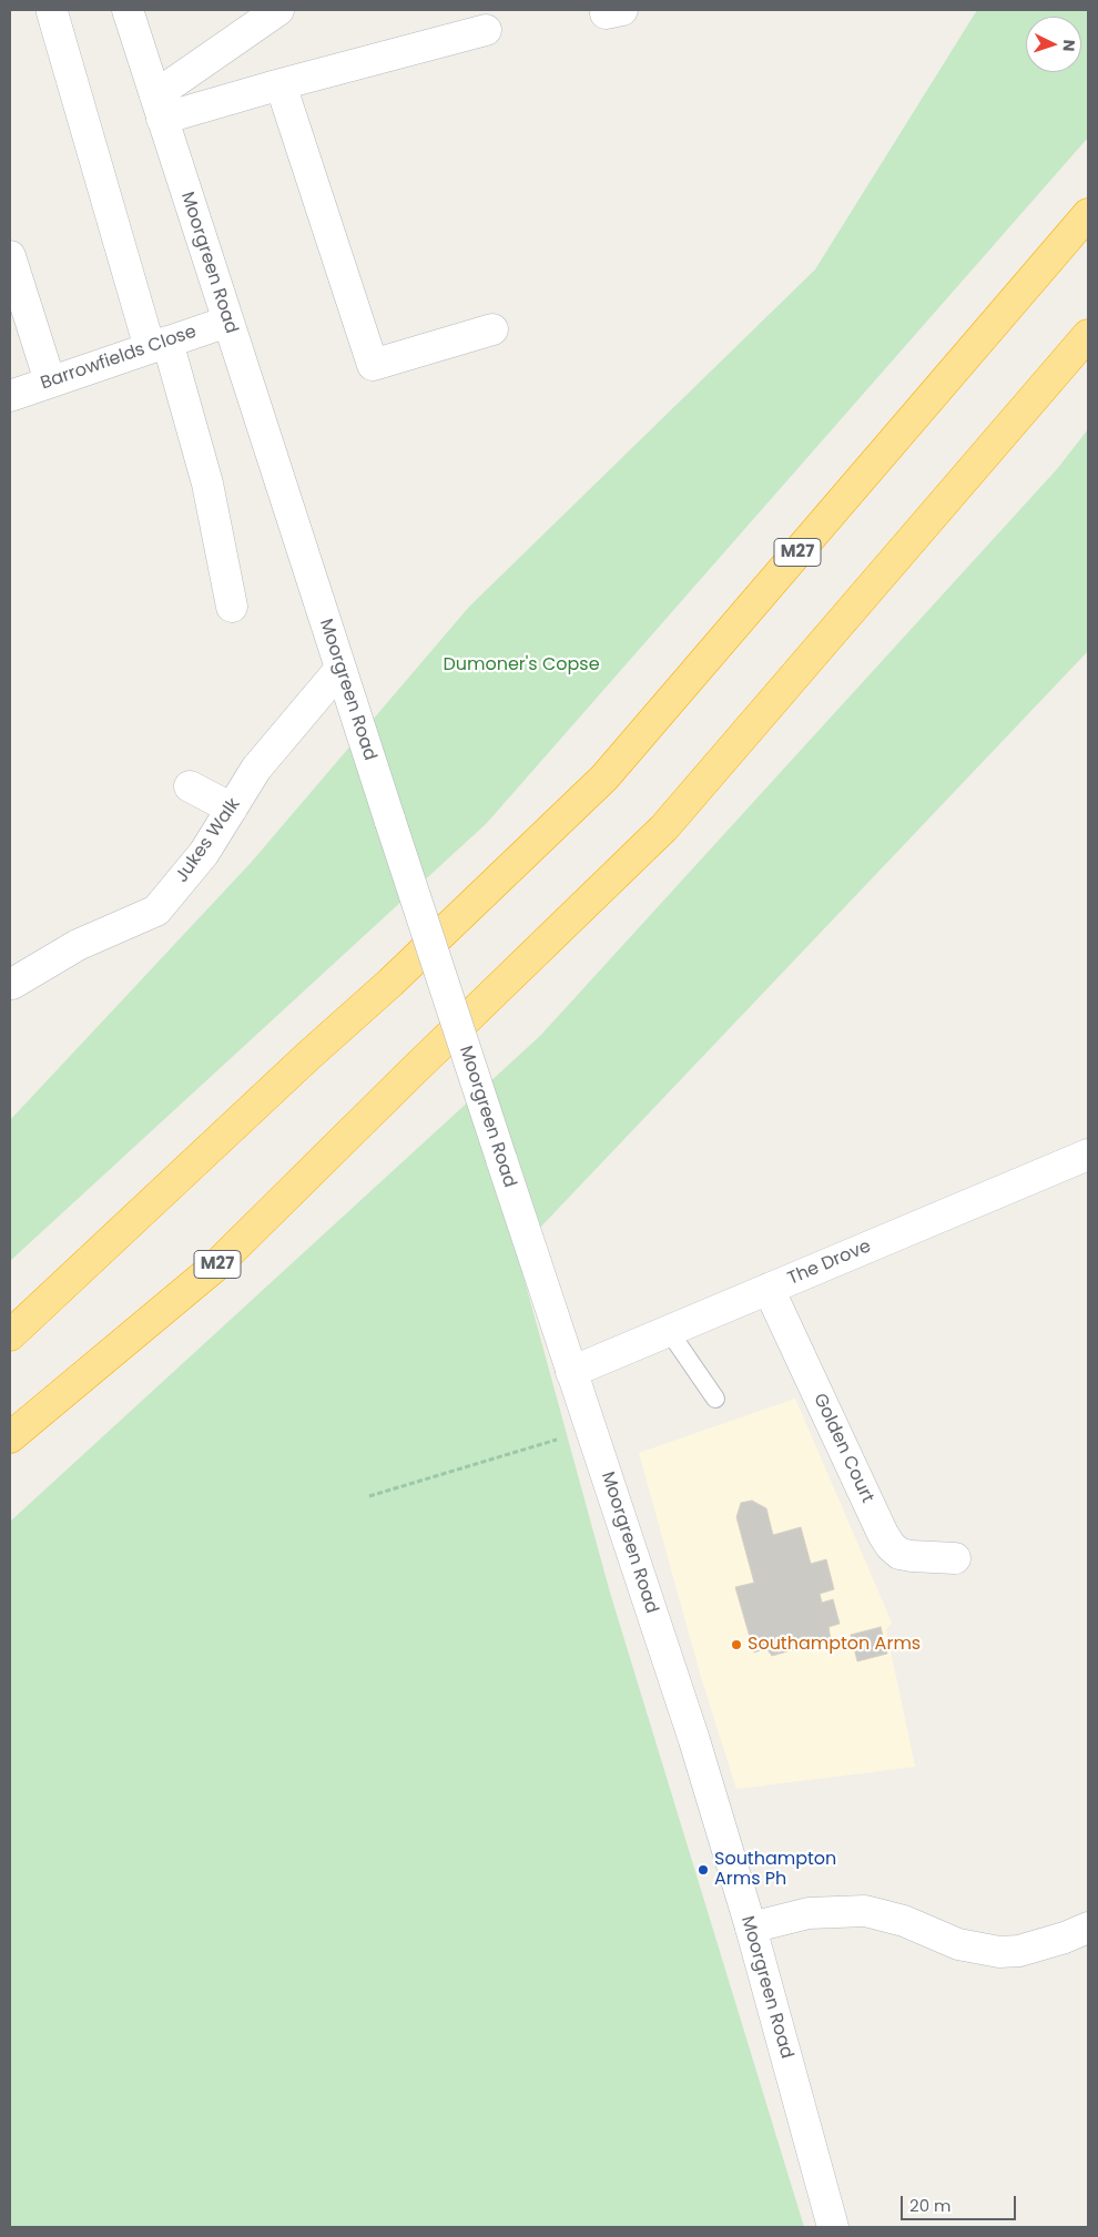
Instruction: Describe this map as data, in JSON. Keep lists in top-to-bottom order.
{
  "streets": {
    "highway": ["M27"],
    "street": [
      "Moorgreen Road",
      "Barrowfields Close",
      "Jukes Walk",
      "The Drove",
      "Golden Court"
    ]
  },
  "crossings": [
    ["Moorgreen Road", "Barrowfields Close"],
    ["Moorgreen Road", "Jukes Walk"],
    ["Moorgreen Road", "The Drove"],
    ["The Drove", "Golden Court"]
  ],
  "parks": ["Dumoner's Copse"],
  "places": ["Southampton Arms", "Southampton Arms Ph"],
  "scale_bar": "20 m",
  "north": "right"
}
